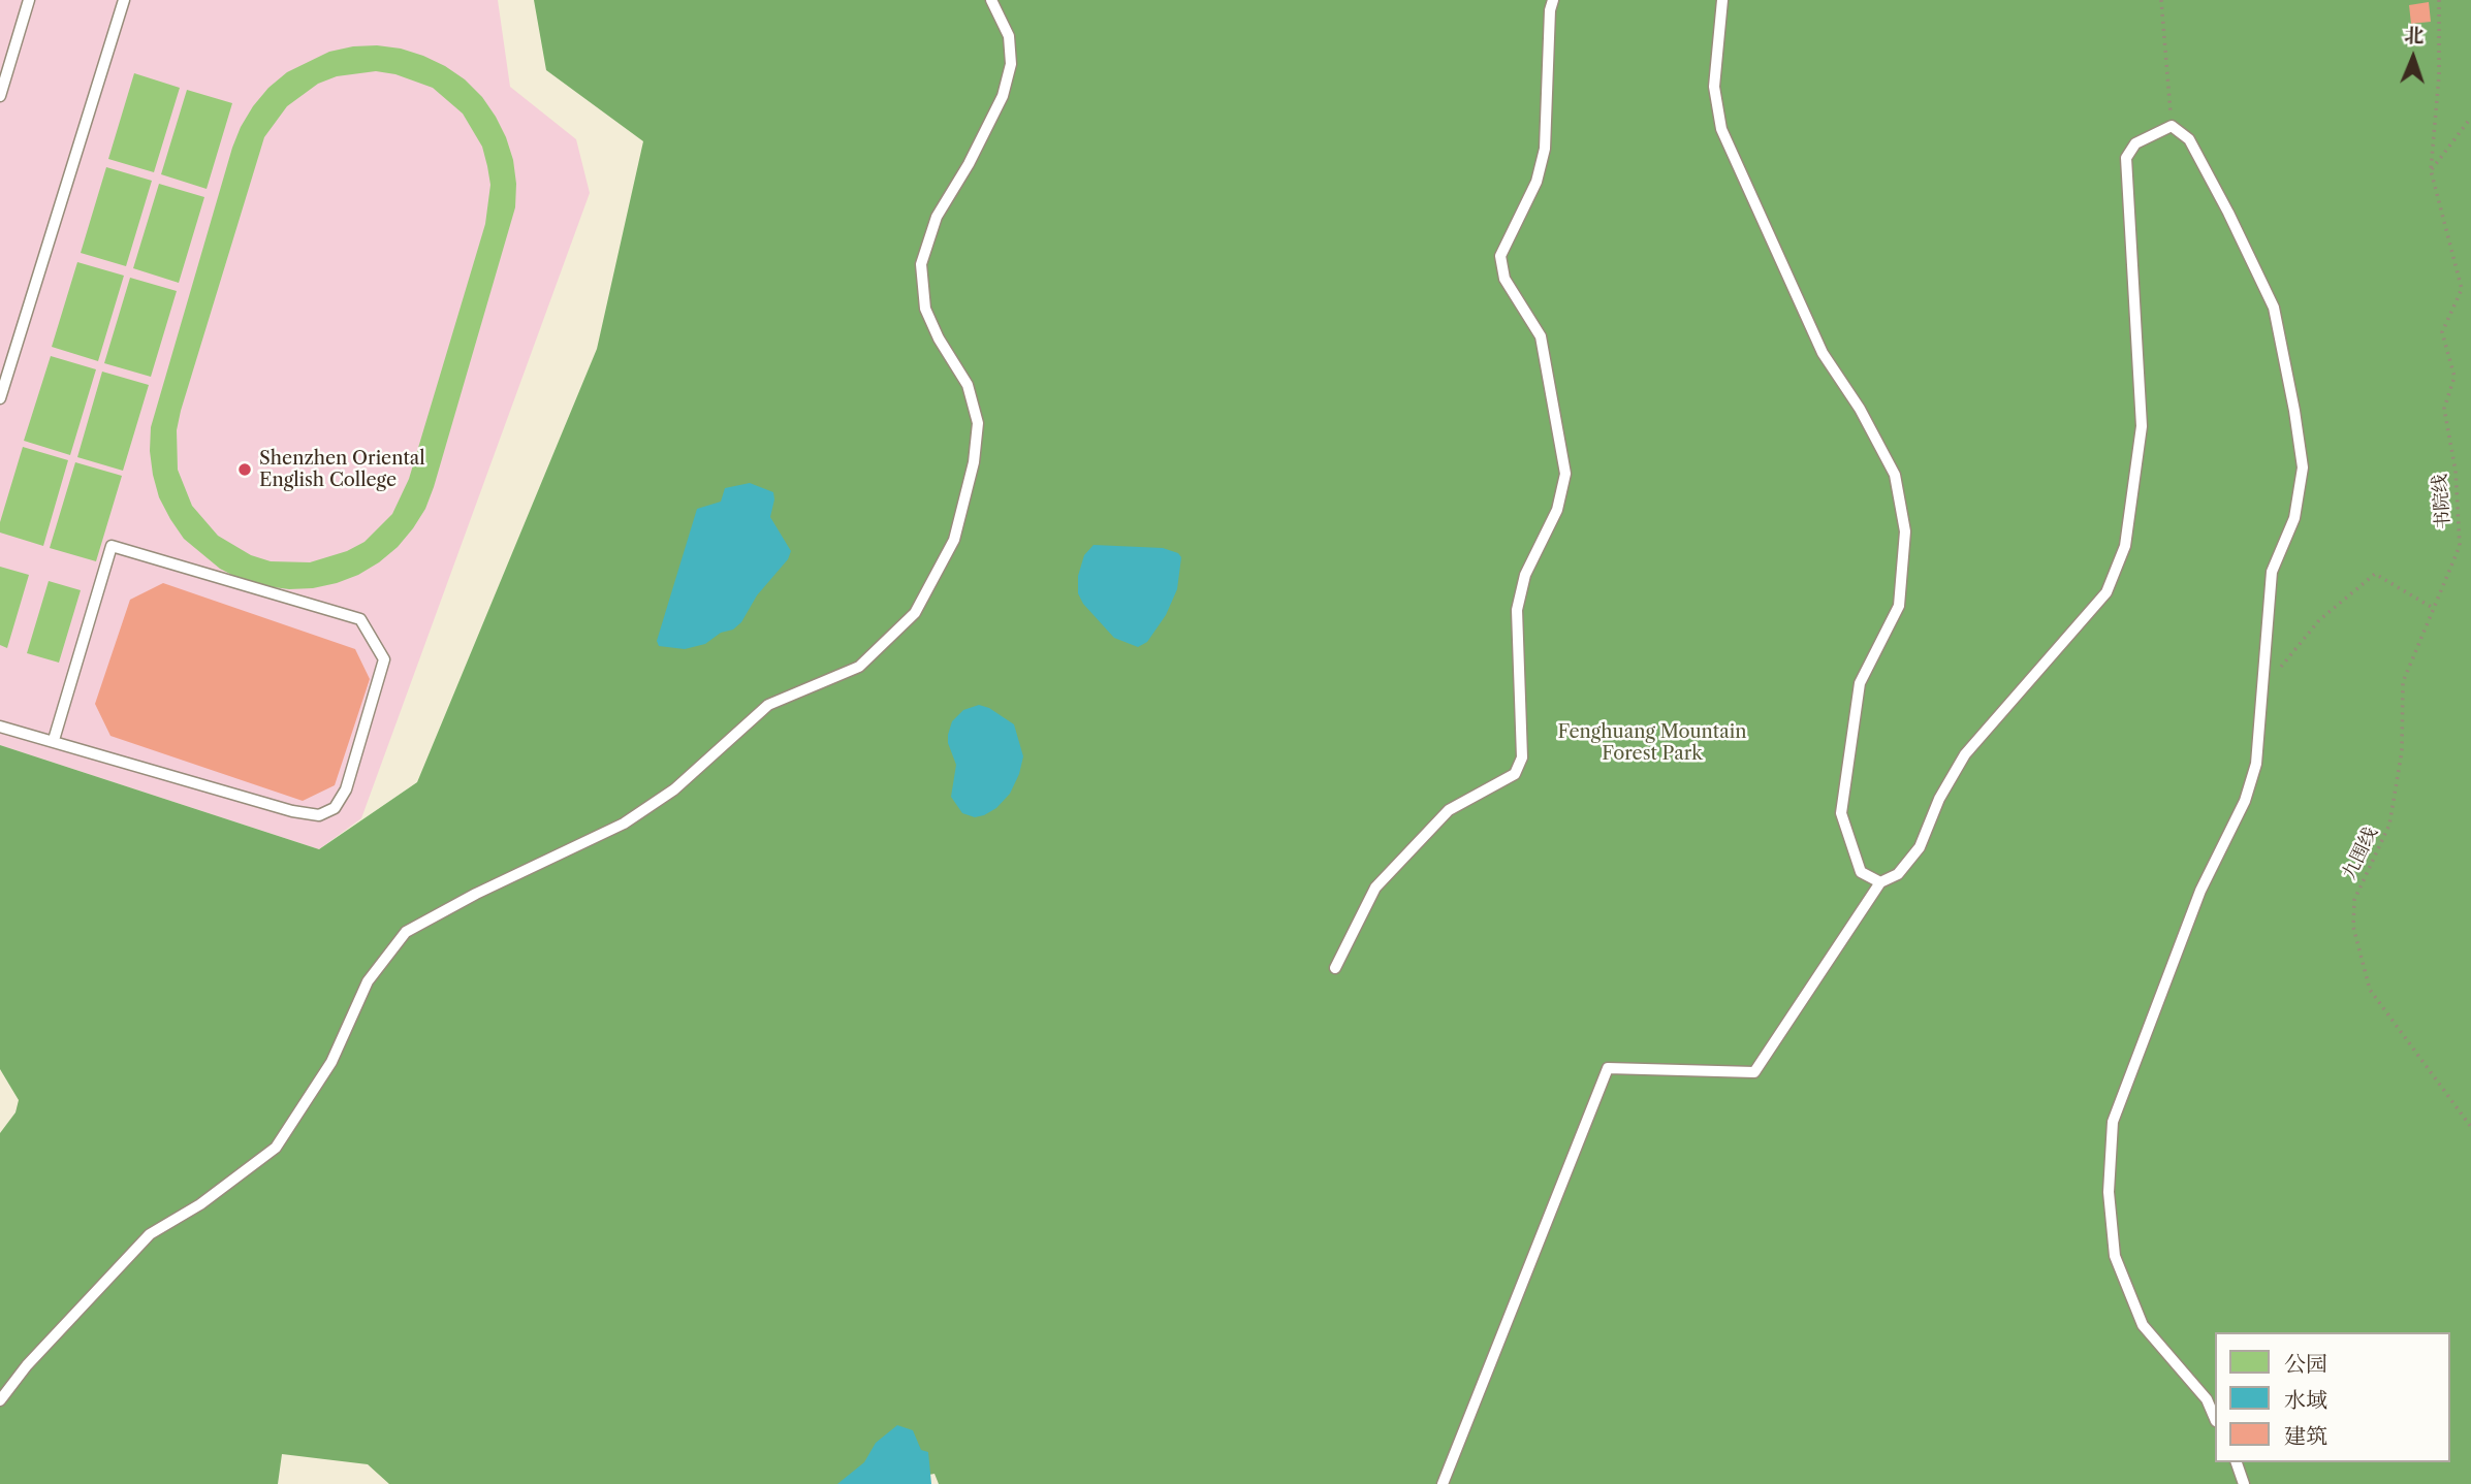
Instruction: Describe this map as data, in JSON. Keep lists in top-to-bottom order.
{
  "streets": {
    "path": ["书院线", "九围线"]
  },
  "crossings": [
    ["书院线", "九围线"]
  ],
  "parks": ["Fenghuang Mountain Forest Park"],
  "places": ["Shenzhen Oriental English College"],
  "legend": ["公园", "水域", "建筑"],
  "north": "top"
}
